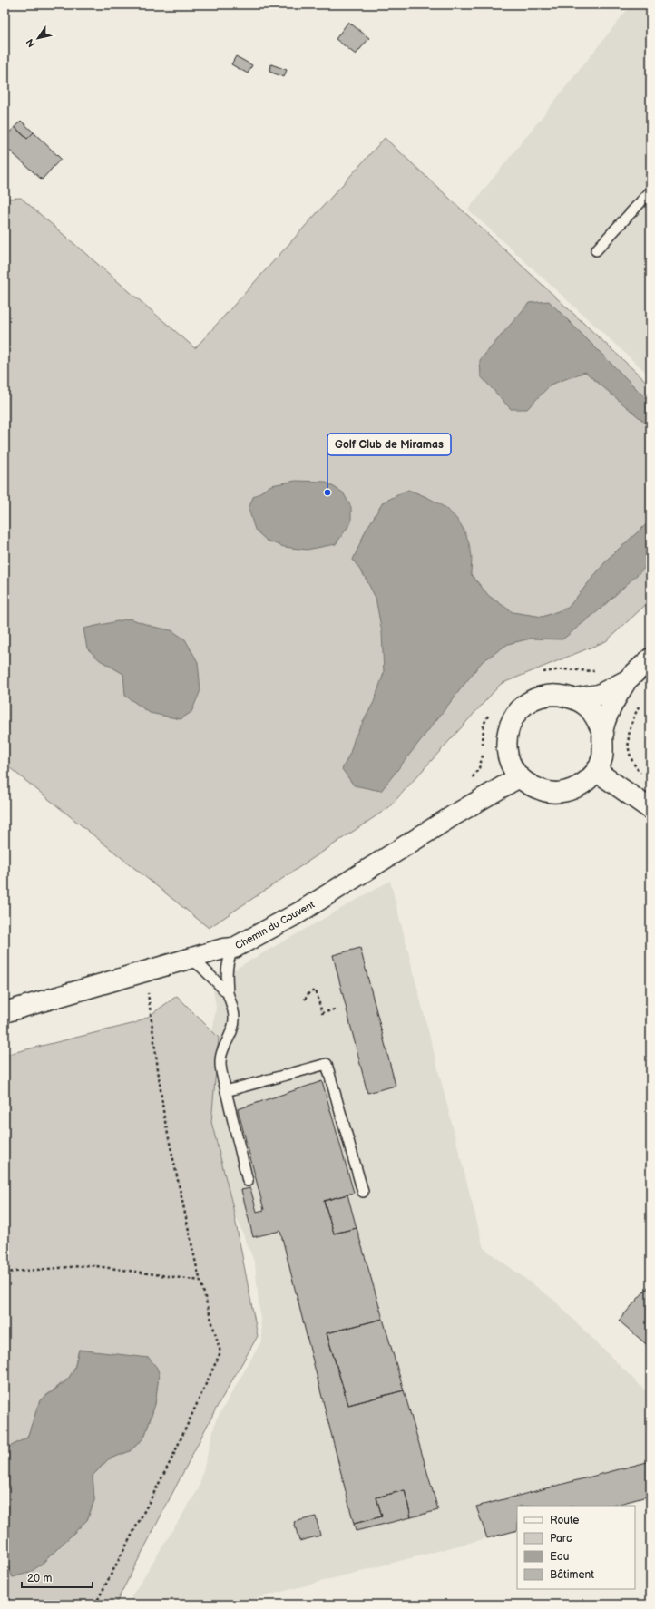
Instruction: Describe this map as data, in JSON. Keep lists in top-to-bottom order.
{
  "streets": {
    "street": ["Chemin du Couvent"]
  },
  "places": ["Golf Club de Miramas"],
  "legend": [
    "Route",
    "Parc",
    "Eau",
    "Bâtiment"
  ],
  "scale_bar": "20 m",
  "north": "bottom left"
}
